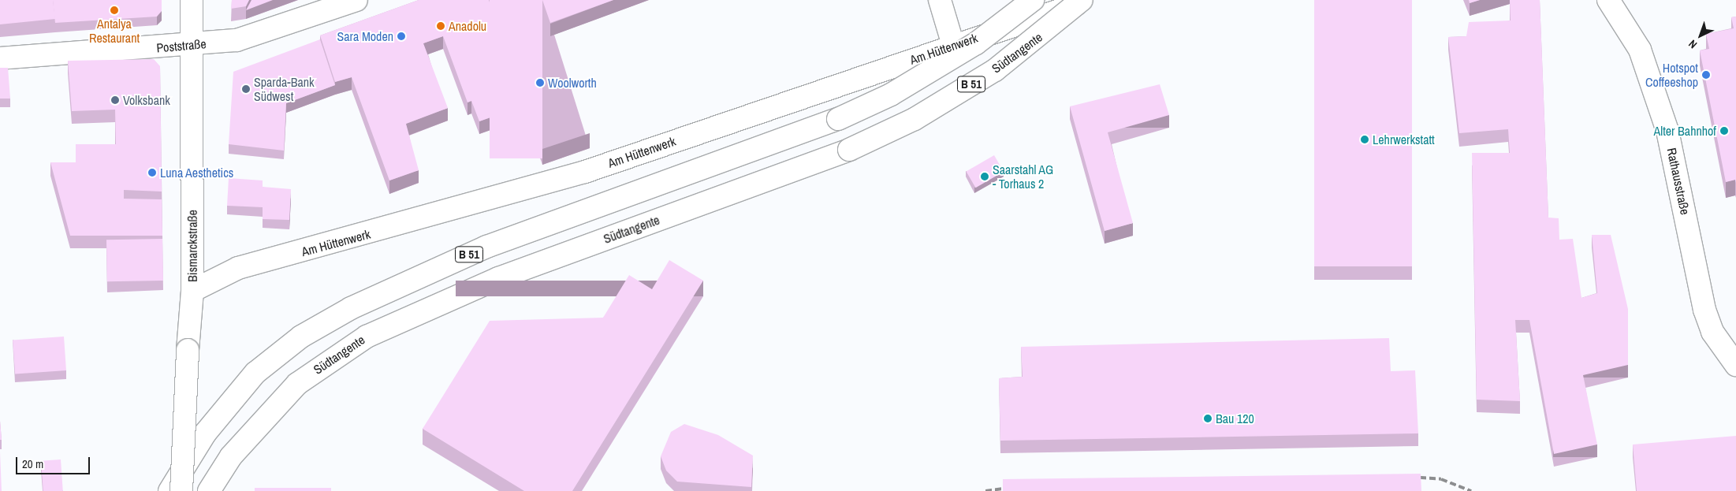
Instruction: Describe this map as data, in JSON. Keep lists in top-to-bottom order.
{
  "streets": {
    "main road": [
      "Poststraße",
      "Am Hüttenwerk",
      "Südtangente",
      "B 51",
      "Rathausstraße",
      "Bismarckstraße"
    ]
  },
  "crossings": [
    ["Poststraße", "Bismarckstraße"],
    ["Am Hüttenwerk", "Bismarckstraße"]
  ],
  "places": [
    "Antalya Restaurant",
    "Anadolu",
    "Sara Moden",
    "Hotspot Coffeeshop",
    "Woolworth",
    "Sparda-Bank Südwest",
    "Volksbank",
    "Alter Bahnhof",
    "Lehrwerkstatt",
    "Luna Aesthetics",
    "Saarstahl AG - Torhaus 2",
    "Bau 120"
  ],
  "scale_bar": "20 m",
  "north": "bottom left"
}
